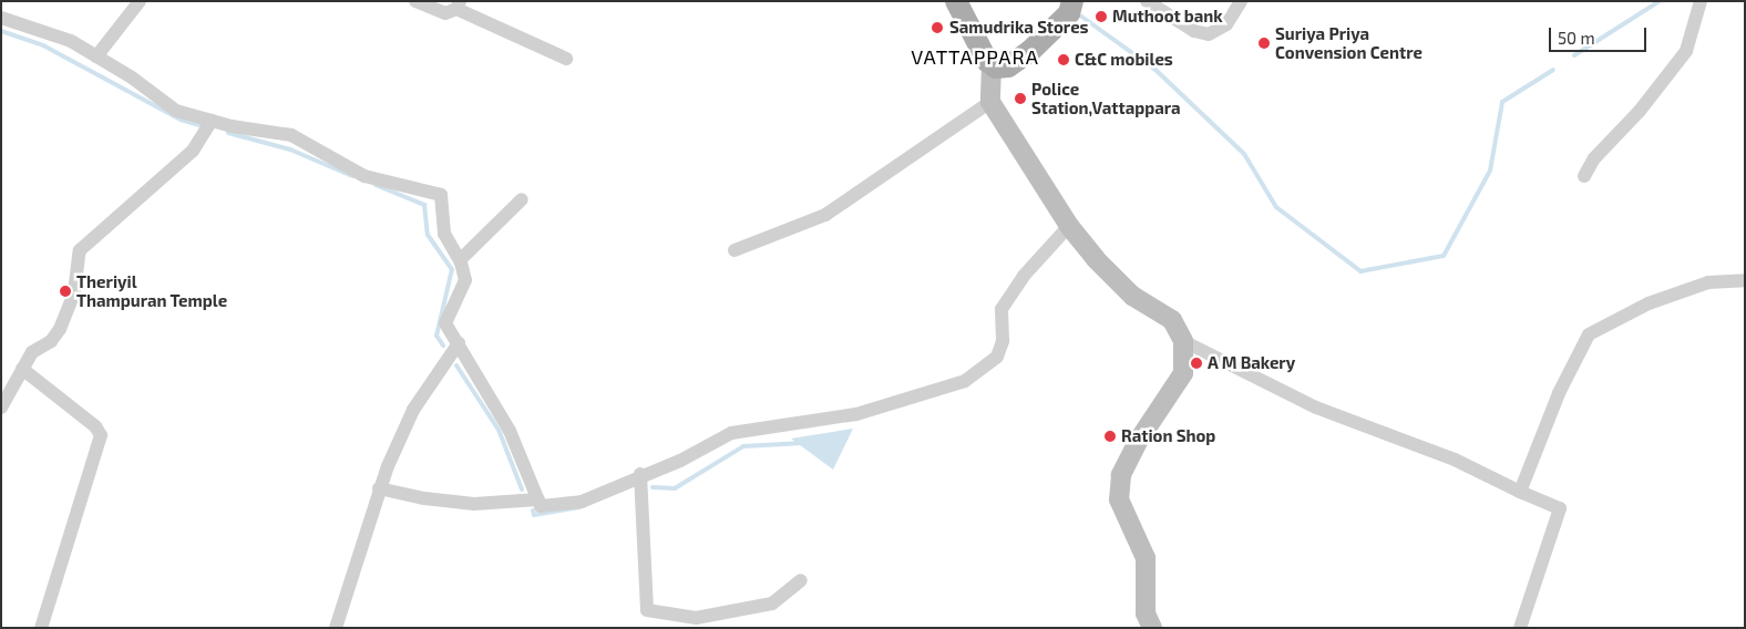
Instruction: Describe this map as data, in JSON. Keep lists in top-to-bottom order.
{
  "districts": ["VATTAPPARA"],
  "places": [
    "Muthoot bank",
    "Samudrika Stores",
    "Suriya Priya Convension Centre",
    "C&C mobiles",
    "Police Station,Vattappara",
    "Theriyil Thampuran Temple",
    "A M Bakery",
    "Ration Shop"
  ],
  "scale_bar": "50 m"
}
